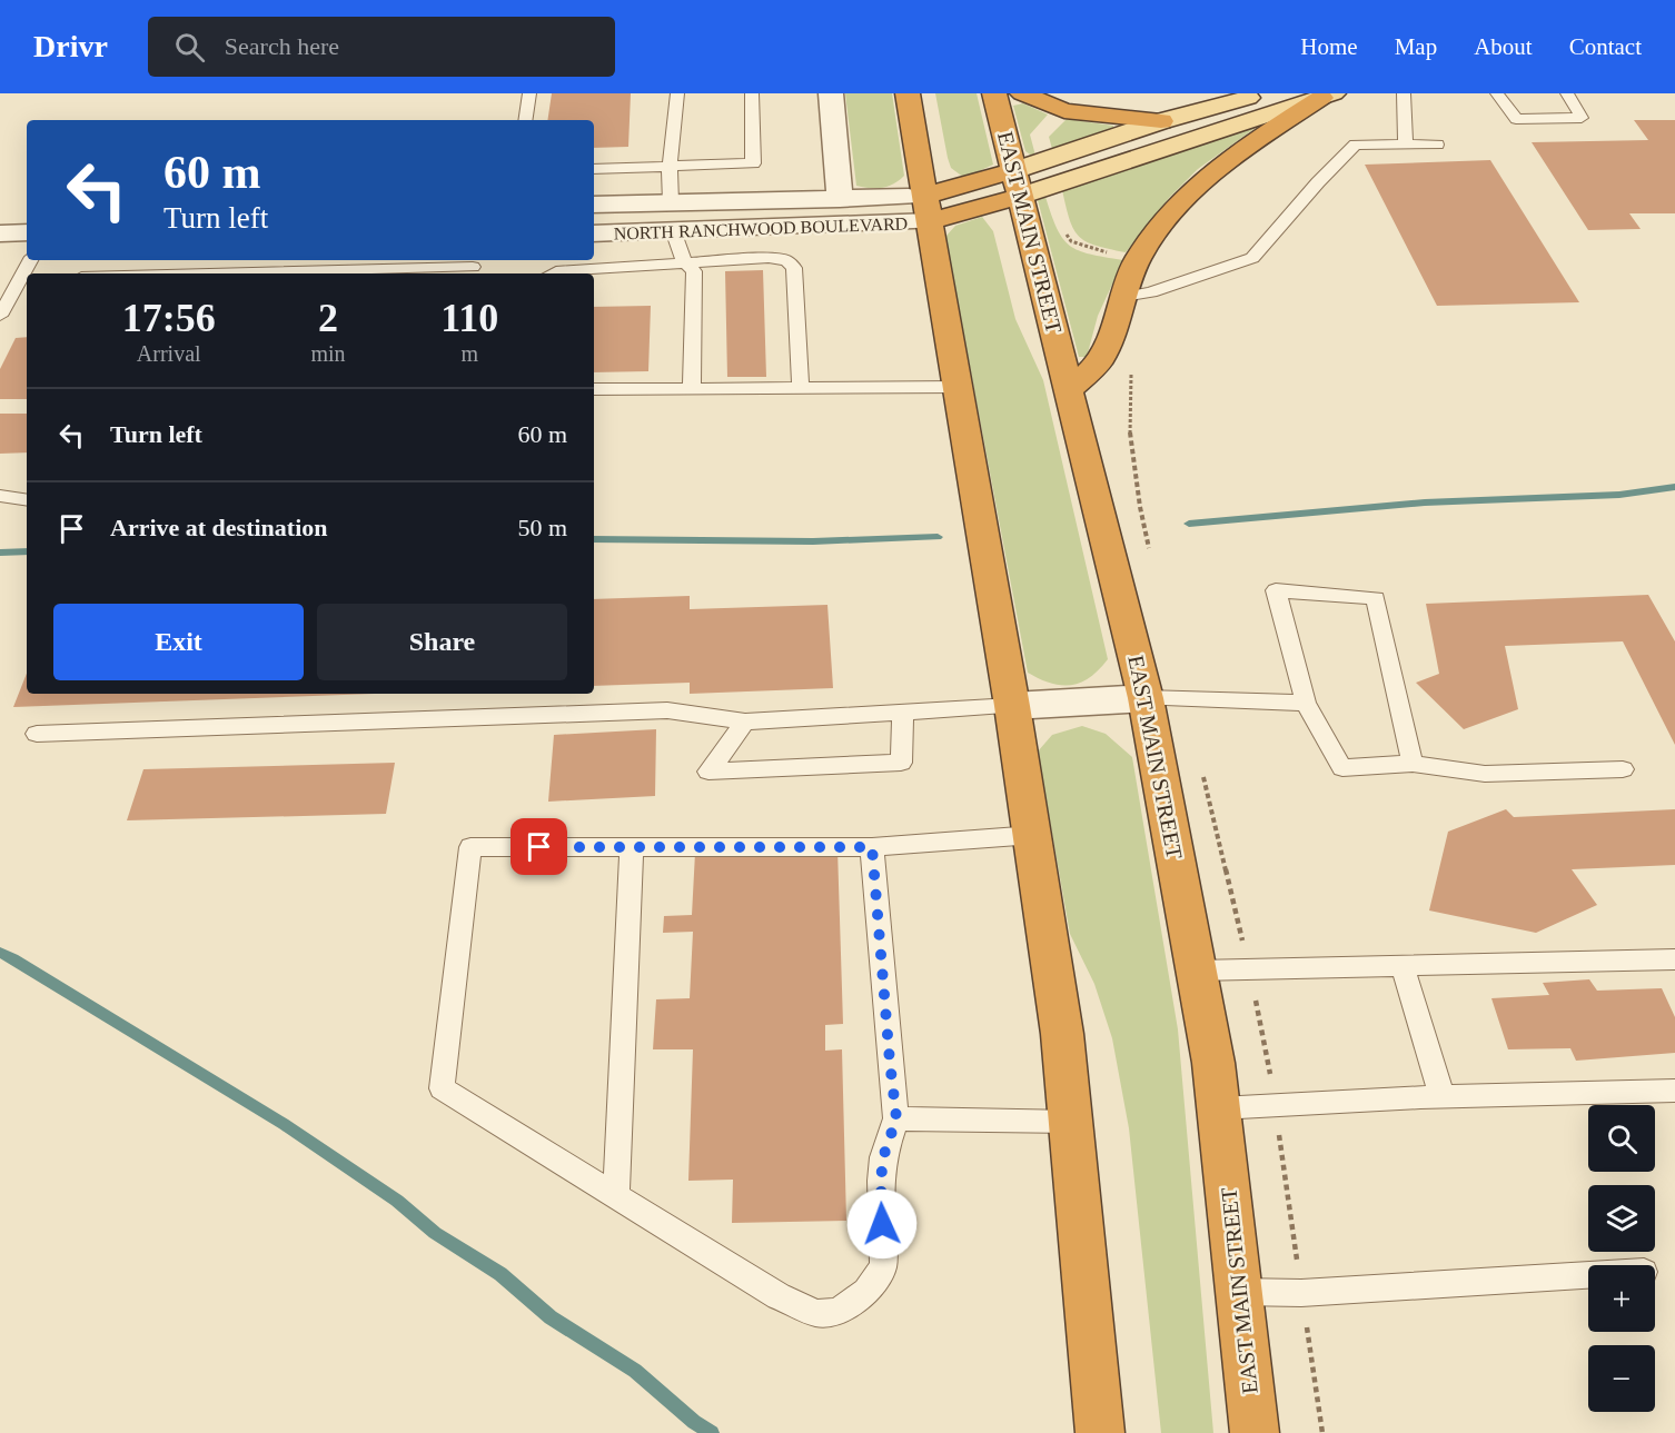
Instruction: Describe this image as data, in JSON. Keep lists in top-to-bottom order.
{
  "streets": {
    "highway": ["EAST MAIN STREET"],
    "street": ["NORTH RANCHWOOD BOULEVARD"]
  },
  "page": {
    "header": "Drivr",
    "search": "Search here",
    "nav": [
      "Home",
      "Map",
      "About",
      "Contact"
    ],
    "turn": ["60 m", "Turn left"],
    "eta": [
      "17:56",
      "Arrival",
      "2",
      "min",
      "110",
      "m"
    ],
    "list": [
      {
        "name": "Turn left",
        "value": "60 m"
      },
      {
        "name": "Arrive at destination",
        "value": "50 m"
      }
    ],
    "buttons": ["Exit", "Share"],
    "map_buttons": ["+", "−"]
  }
}
